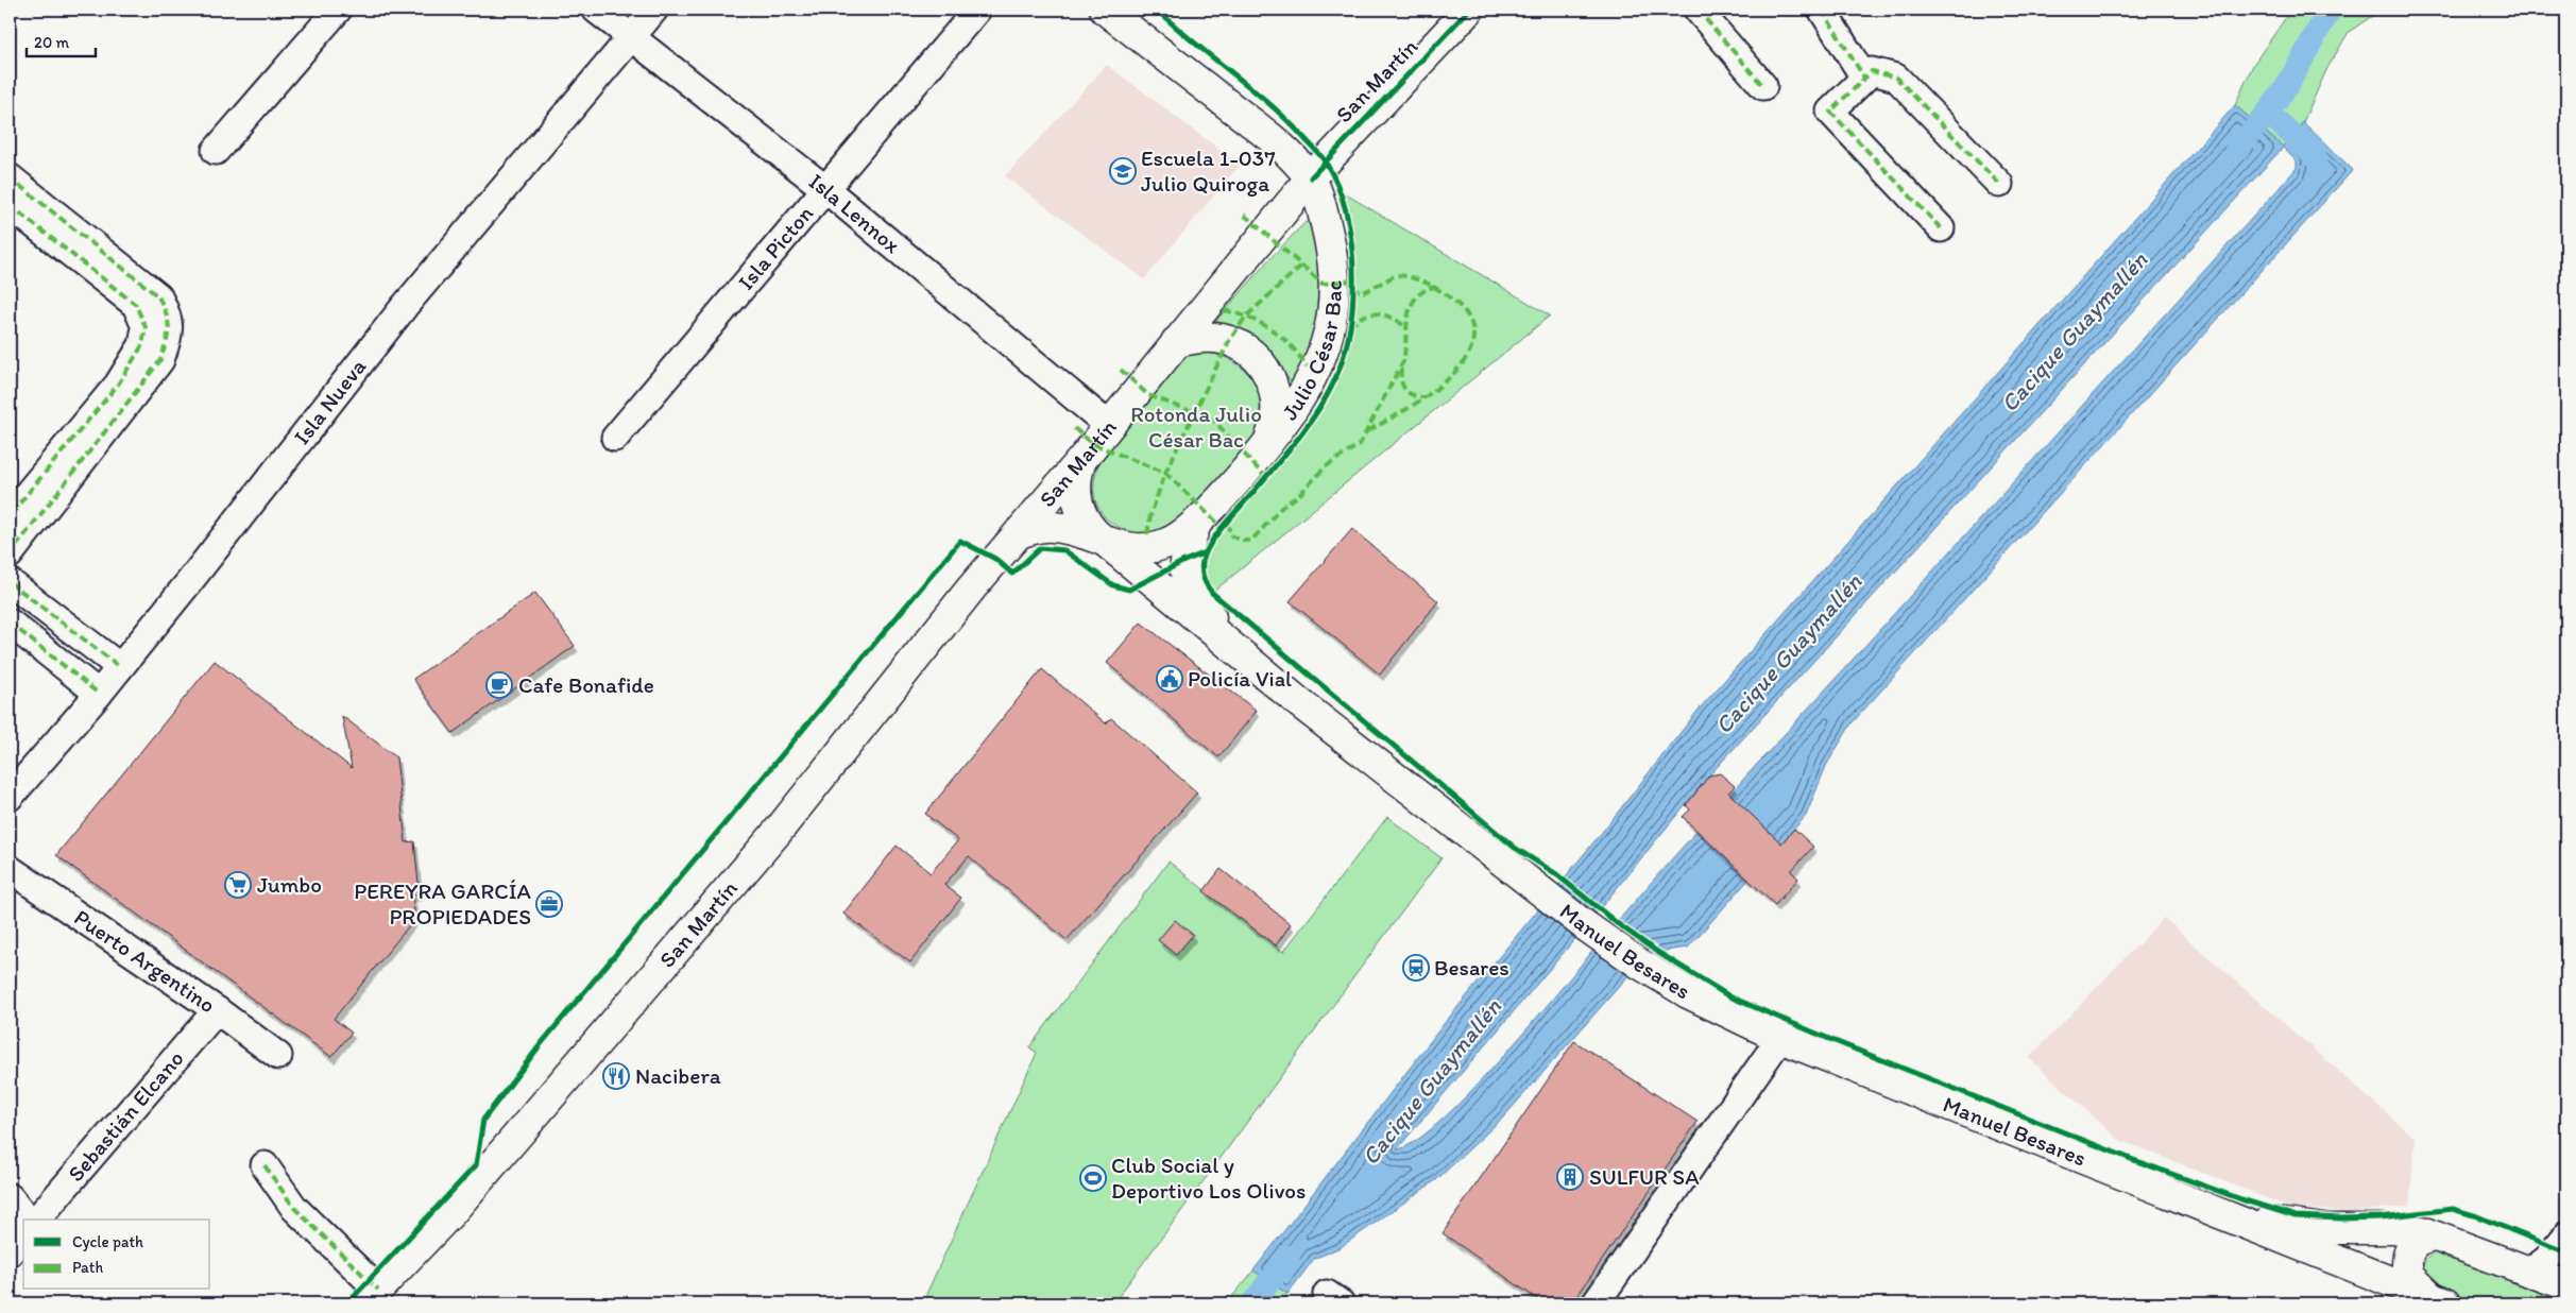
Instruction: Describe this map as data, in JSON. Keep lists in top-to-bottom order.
{
  "streets": {
    "main road": ["San Martín", "Julio César Bac", "Manuel Besares"],
    "street": [
      "Isla Lennox",
      "Isla Picton",
      "Isla Nueva",
      "Puerto Argentino",
      "Sebastián Elcano"
    ]
  },
  "crossings": [
    ["San Martín", "Isla Lennox"],
    ["San Martín", "Julio César Bac"],
    ["San Martín", "Manuel Besares"],
    ["Isla Lennox", "Isla Picton"],
    ["Isla Lennox", "Isla Nueva"],
    ["Julio César Bac", "Manuel Besares"],
    ["Puerto Argentino", "Sebastián Elcano"]
  ],
  "water": ["Cacique Guaymallén"],
  "parks": ["Rotonda Julio César Bac"],
  "places": {
    "school or university": ["Escuela 1-037 Julio Quiroga"],
    "public building": ["Policía Vial"],
    "cafe": ["Cafe Bonafide"],
    "supermarket": ["Jumbo"],
    "office": ["PEREYRA GARCÍA PROPIEDADES"],
    "station": ["Besares"],
    "restaurant": ["Nacibera"],
    "building": ["SULFUR SA"],
    "sports": ["Club Social y Deportivo Los Olivos"]
  },
  "legend": ["Cycle path", "Path"],
  "scale_bar": "20 m"
}
